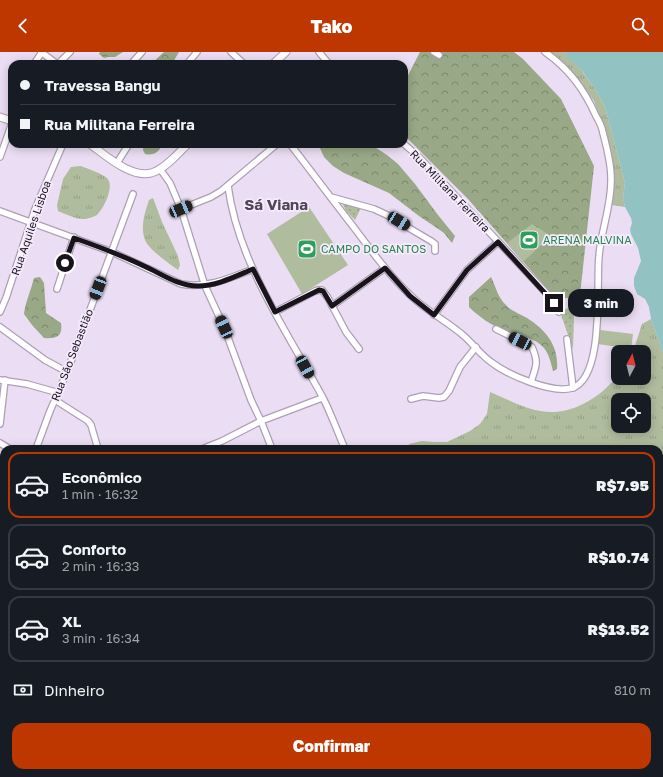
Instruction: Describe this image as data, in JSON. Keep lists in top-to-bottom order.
{
  "streets": {
    "street": ["Rua Militana Ferreira", "Rua Aquiles Lisboa", "Rua São Sebastião"]
  },
  "districts": ["Sá Viana"],
  "places": {
    "sports": ["ARENA MALVINA", "CAMPO DO SANTOS"]
  },
  "north": "top",
  "page": {
    "header": "Tako",
    "banner": ["Travessa Bangu", "Rua Militana Ferreira"],
    "bubble": "3 min",
    "list": [
      {
        "name": "Econômico",
        "note": "1 min · 16:32",
        "value": "R$7.95"
      },
      {
        "name": "Conforto",
        "note": "2 min · 16:33",
        "value": "R$10.74"
      },
      {
        "name": "XL",
        "note": "3 min · 16:34",
        "value": "R$13.52"
      }
    ],
    "pay": ["Dinheiro", "810 m"],
    "buttons": "Confirmar"
  }
}
